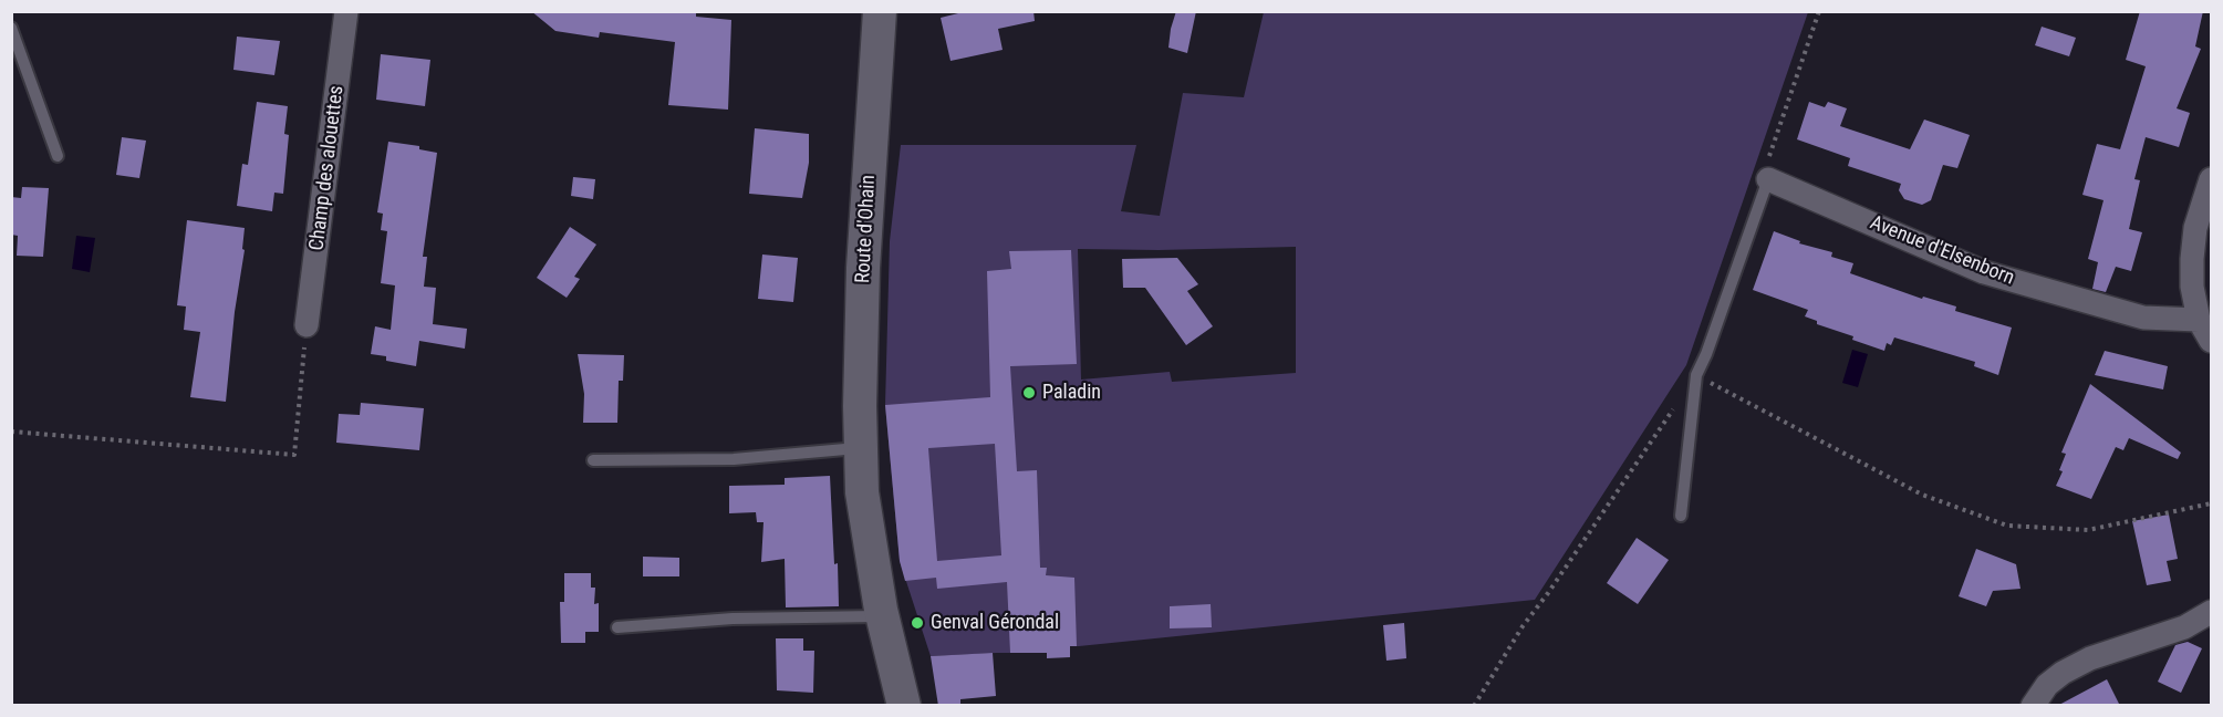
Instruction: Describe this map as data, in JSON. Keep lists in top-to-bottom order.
{
  "streets": {
    "main road": ["Route d'Ohain"],
    "street": ["Champ des alouettes", "Avenue d'Elsenborn"]
  },
  "places": ["Paladin", "Genval Gérondal"]
}
